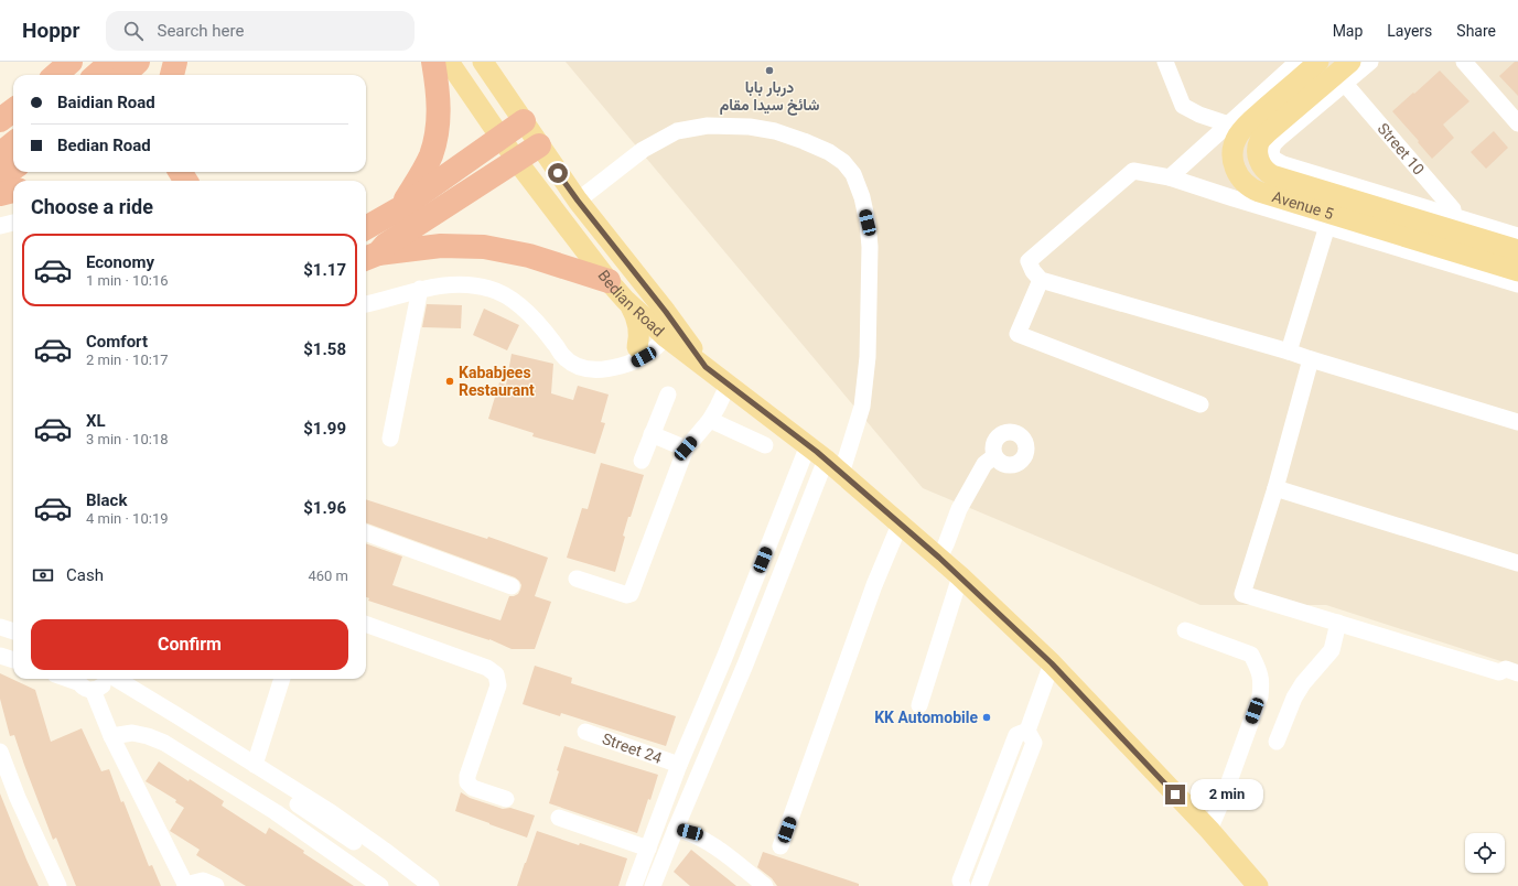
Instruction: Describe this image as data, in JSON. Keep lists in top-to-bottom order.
{
  "streets": {
    "main road": ["Avenue 5", "Bedian Road"],
    "street": ["Street 10", "Street 24"]
  },
  "places": ["دربار بابا شائخ سیدا مقام", "Kababjees Restaurant", "KK Automobile"],
  "page": {
    "header": "Hoppr",
    "search": "Search here",
    "nav": ["Map", "Layers", "Share"],
    "banner": ["Baidian Road", "Bedian Road"],
    "heading": "Choose a ride",
    "list": [
      {
        "name": "Economy",
        "note": "1 min · 10:16",
        "value": "$1.17"
      },
      {
        "name": "Comfort",
        "note": "2 min · 10:17",
        "value": "$1.58"
      },
      {
        "name": "XL",
        "note": "3 min · 10:18",
        "value": "$1.99"
      },
      {
        "name": "Black",
        "note": "4 min · 10:19",
        "value": "$1.96"
      }
    ],
    "pay": ["Cash", "460 m"],
    "buttons": "Confirm",
    "bubble": "2 min"
  }
}
